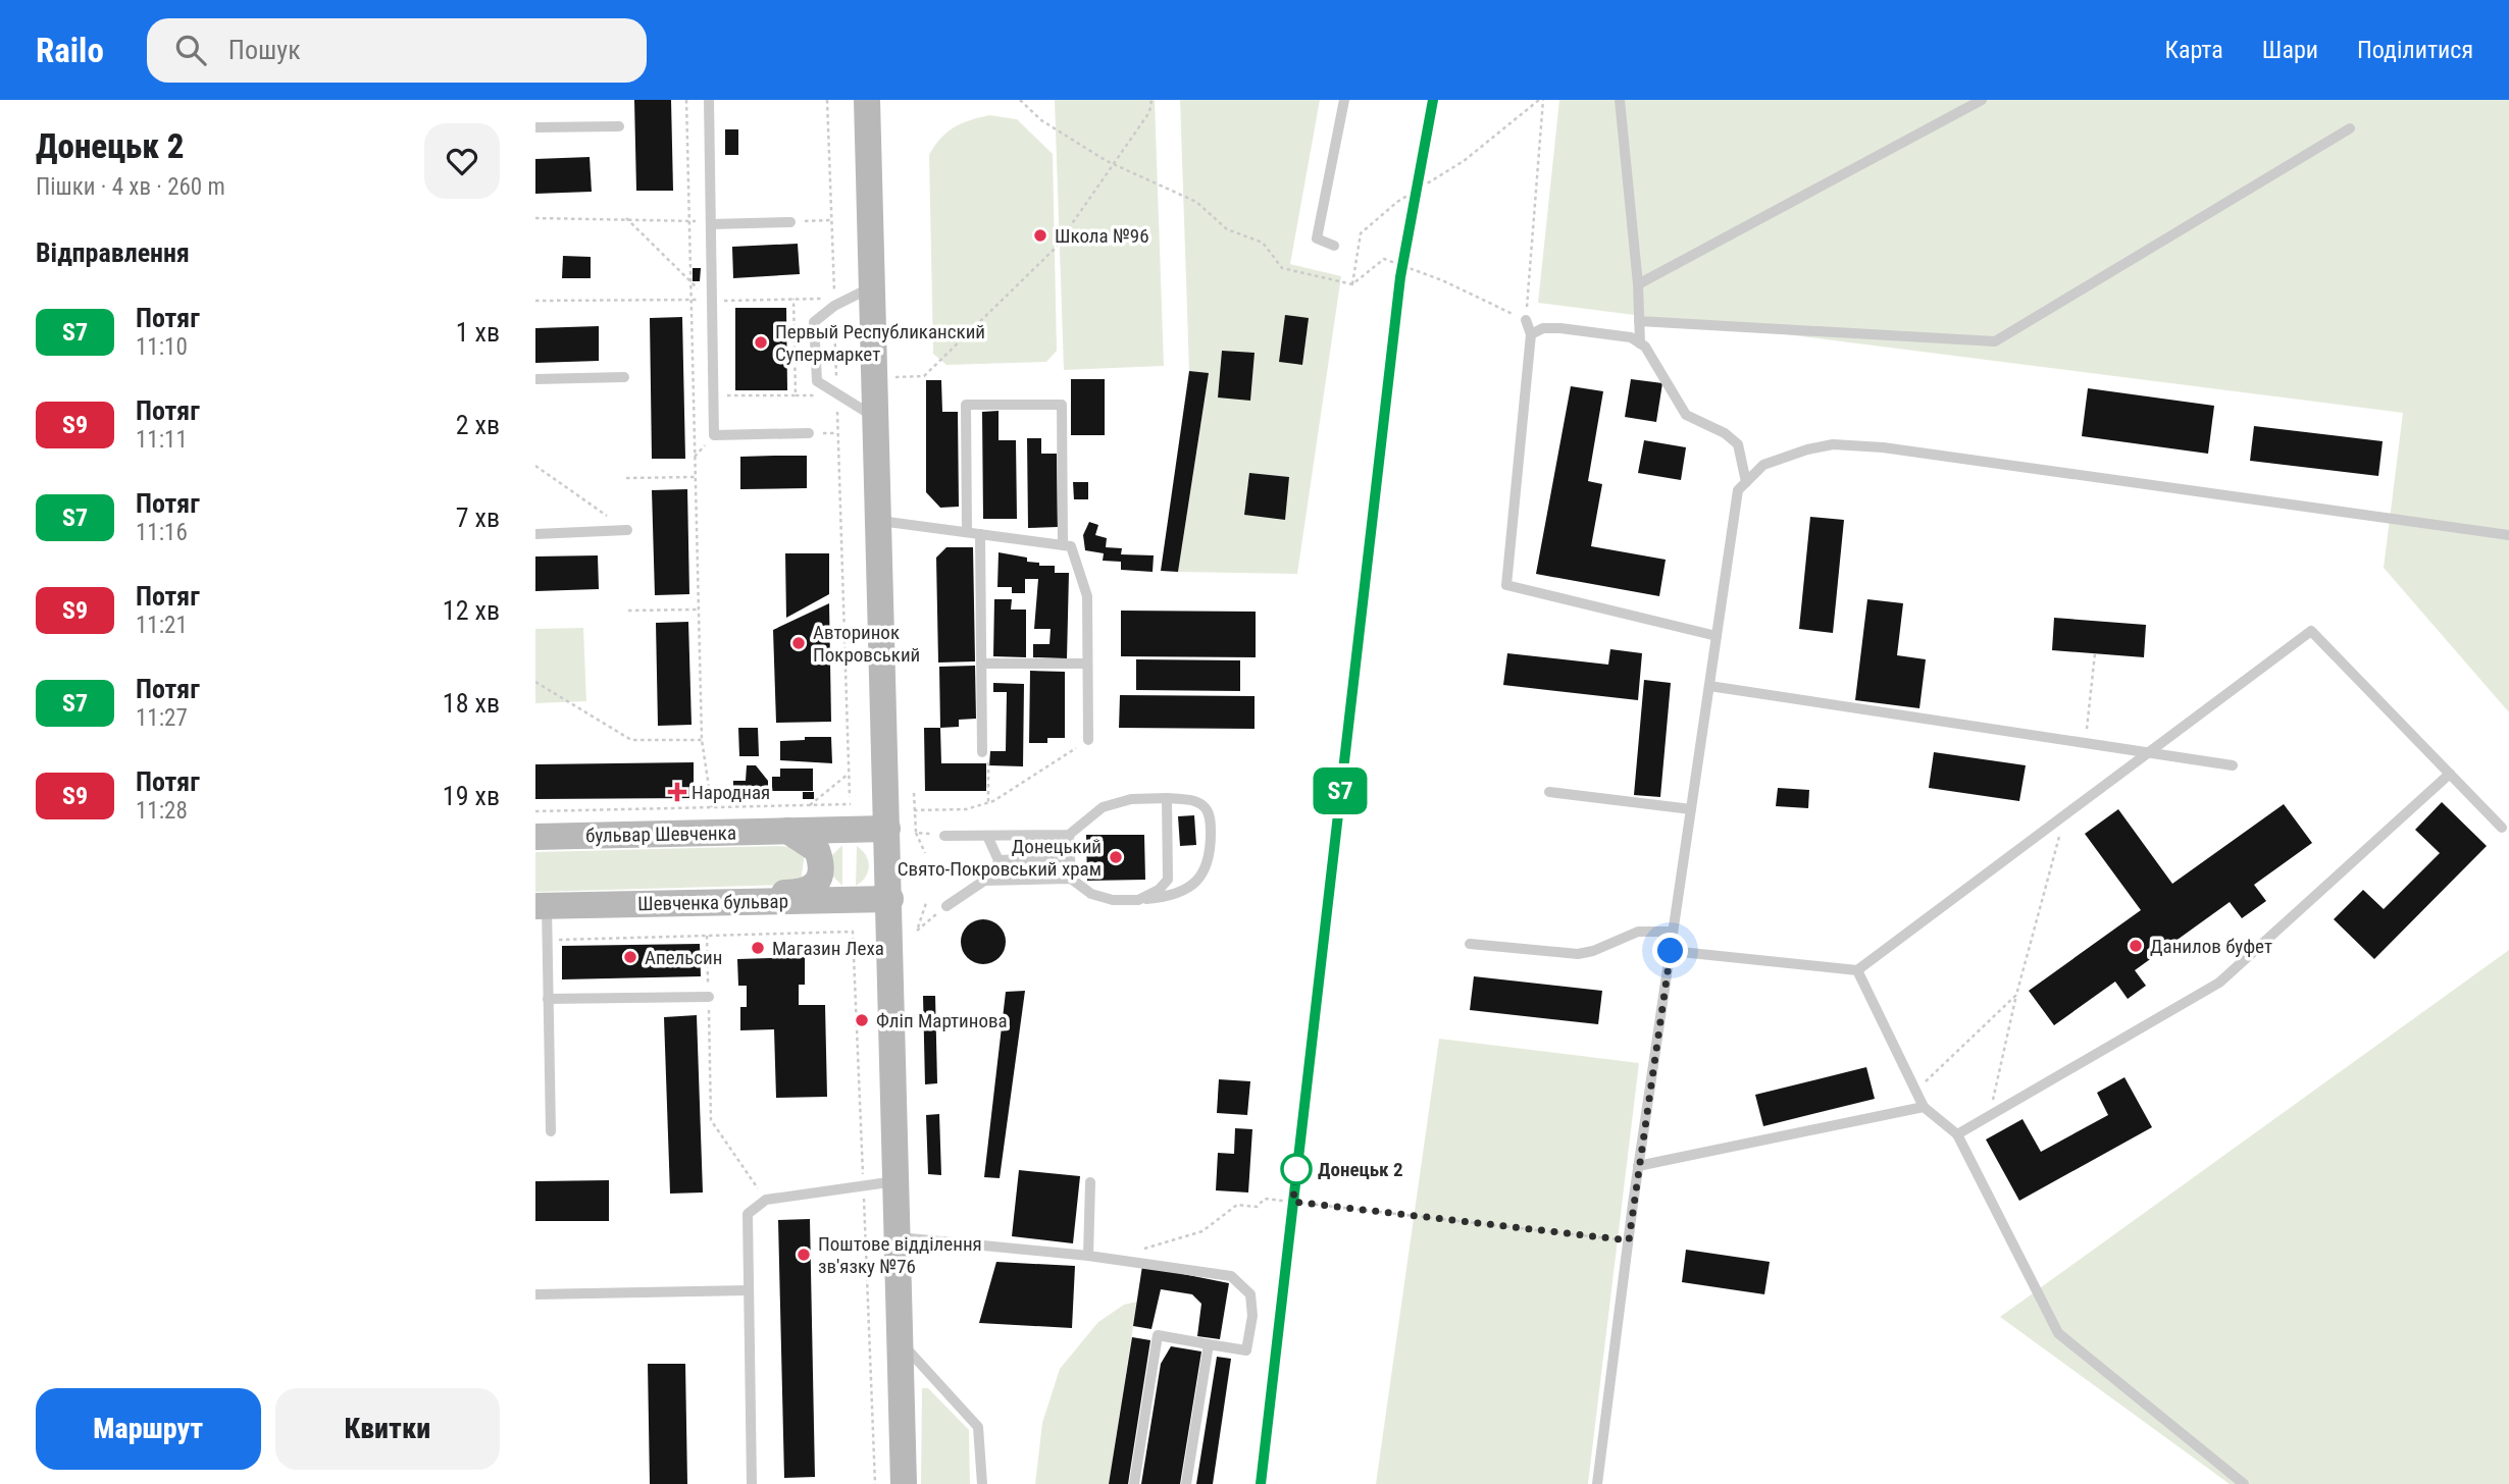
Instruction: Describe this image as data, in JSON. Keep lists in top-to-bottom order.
{
  "streets": {
    "main road": ["бульвар Шевченка", "Шевченка бульвар"]
  },
  "places": {
    "other": [
      "Школа №96",
      "Первый Республиканский Супермаркет",
      "Авторинок Покровський",
      "Донецький Свято-Покровський храм",
      "Данилов буфет",
      "Магазин Леха",
      "Апельсин",
      "Фліп Мартинова",
      "Донецьк 2",
      "Поштове відділення зв'язку №76"
    ],
    "health": ["Народная"]
  },
  "page": {
    "header": "Railo",
    "search": "Пошук",
    "nav": ["Карта", "Шари", "Поділитися"],
    "heading": [
      ["Донецьк 2", "Пішки · 4 хв · 260 m"],
      "Відправлення"
    ],
    "on_map": "S7",
    "list": [
      {
        "mark": "S7",
        "name": "Потяг",
        "note": "11:10",
        "value": "1 хв"
      },
      {
        "mark": "S9",
        "name": "Потяг",
        "note": "11:11",
        "value": "2 хв"
      },
      {
        "mark": "S7",
        "name": "Потяг",
        "note": "11:16",
        "value": "7 хв"
      },
      {
        "mark": "S9",
        "name": "Потяг",
        "note": "11:21",
        "value": "12 хв"
      },
      {
        "mark": "S7",
        "name": "Потяг",
        "note": "11:27",
        "value": "18 хв"
      },
      {
        "mark": "S9",
        "name": "Потяг",
        "note": "11:28",
        "value": "19 хв"
      }
    ],
    "buttons": ["Маршрут", "Квитки"]
  }
}
